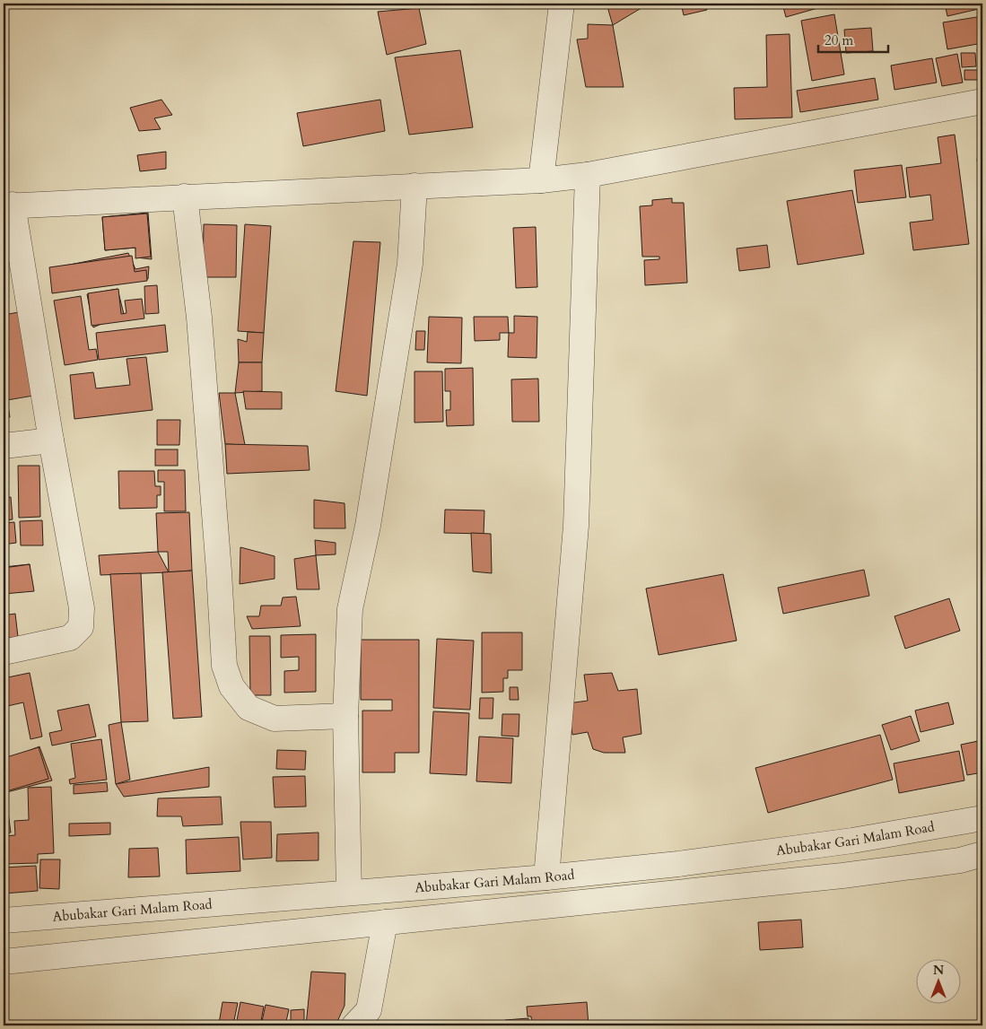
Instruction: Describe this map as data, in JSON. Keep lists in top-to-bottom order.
{
  "streets": {
    "street": ["Abubakar Gari Malam Road"]
  },
  "scale_bar": "20 m",
  "north": "top"
}
